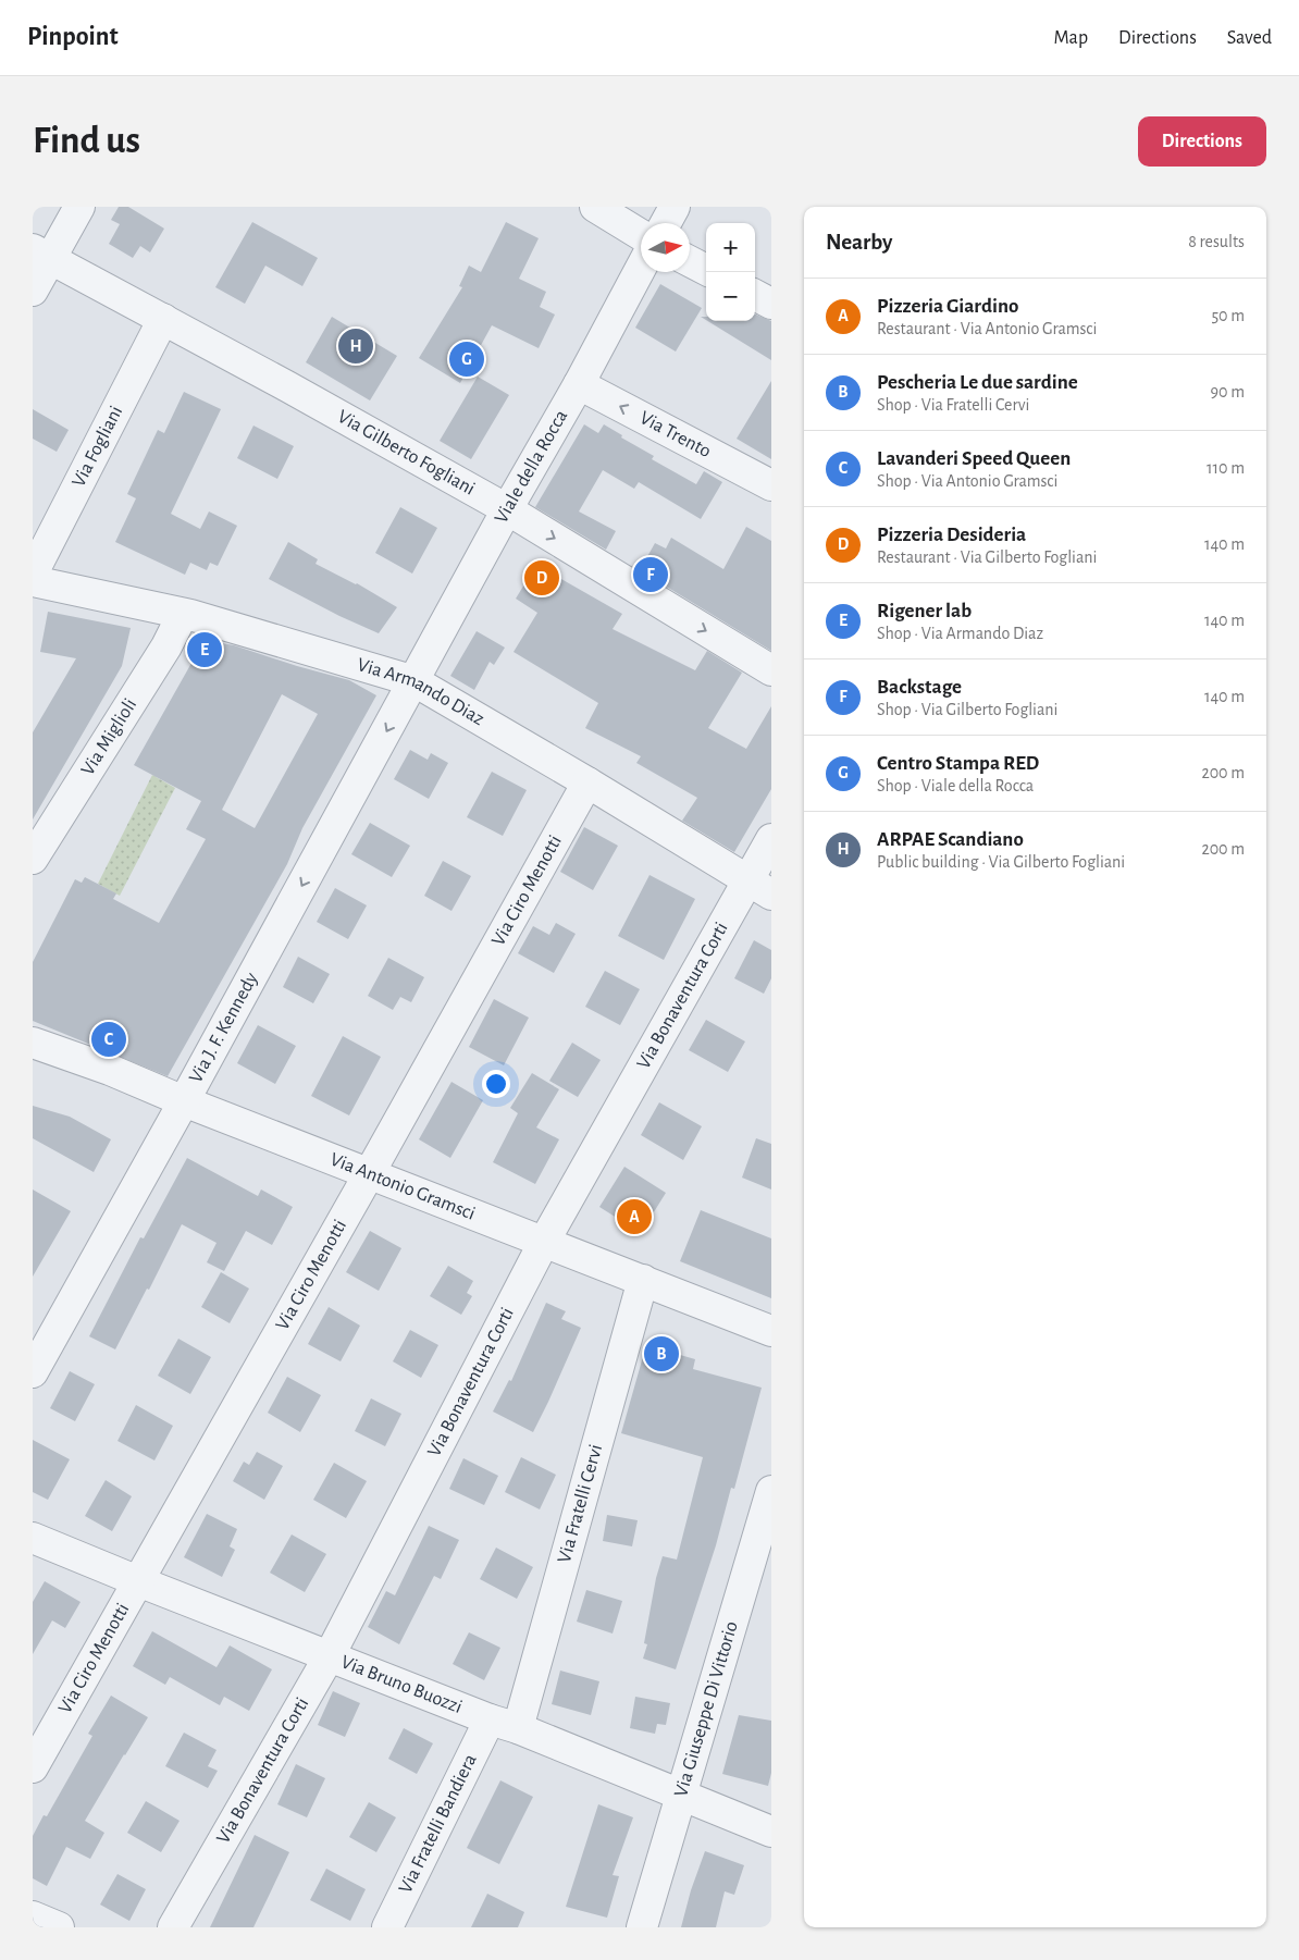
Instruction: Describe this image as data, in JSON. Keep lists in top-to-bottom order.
{
  "streets": {
    "street": [
      "Via Trento",
      "Via Fogliani",
      "Via Gilberto Fogliani",
      "Viale della Rocca",
      "Via Armando Diaz",
      "Via Miglioli",
      "Via Ciro Menotti",
      "Via Bonaventura Corti",
      "Via J. F. Kennedy",
      "Via Antonio Gramsci",
      "Via Fratelli Cervi",
      "Via Bruno Buozzi",
      "Via Giuseppe Di Vittorio",
      "Via Fratelli Bandiera"
    ]
  },
  "crossings": [
    ["Via Trento", "Viale della Rocca"],
    ["Via Fogliani", "Via Gilberto Fogliani"],
    ["Via Gilberto Fogliani", "Viale della Rocca"],
    ["Viale della Rocca", "Via Armando Diaz"],
    ["Viale della Rocca", "Via J. F. Kennedy"],
    ["Via Armando Diaz", "Via Miglioli"],
    ["Via Armando Diaz", "Via Ciro Menotti"],
    ["Via Armando Diaz", "Via Bonaventura Corti"],
    ["Via Armando Diaz", "Via J. F. Kennedy"],
    ["Via Ciro Menotti", "Via Antonio Gramsci"],
    ["Via Ciro Menotti", "Via Bruno Buozzi"],
    ["Via Bonaventura Corti", "Via Antonio Gramsci"],
    ["Via Bonaventura Corti", "Via Bruno Buozzi"],
    ["Via J. F. Kennedy", "Via Antonio Gramsci"],
    ["Via Antonio Gramsci", "Via Fratelli Cervi"],
    ["Via Fratelli Cervi", "Via Bruno Buozzi"],
    ["Via Bruno Buozzi", "Via Giuseppe Di Vittorio"],
    ["Via Bruno Buozzi", "Via Fratelli Bandiera"]
  ],
  "one_way": ["Via Trento", "Via Gilberto Fogliani", "Via J. F. Kennedy"],
  "north": "right",
  "page": {
    "header": "Pinpoint",
    "nav": ["Map", "Directions", "Saved"],
    "buttons": "Directions",
    "title": "Find us",
    "heading": ["Nearby", "8 results"],
    "map_buttons": ["+", "−"],
    "list": [
      {
        "mark": "A",
        "name": "Pizzeria Giardino",
        "note": "Restaurant · Via Antonio Gramsci",
        "value": "50 m"
      },
      {
        "mark": "B",
        "name": "Pescheria Le due sardine",
        "note": "Shop · Via Fratelli Cervi",
        "value": "90 m"
      },
      {
        "mark": "C",
        "name": "Lavanderi Speed Queen",
        "note": "Shop · Via Antonio Gramsci",
        "value": "110 m"
      },
      {
        "mark": "D",
        "name": "Pizzeria Desideria",
        "note": "Restaurant · Via Gilberto Fogliani",
        "value": "140 m"
      },
      {
        "mark": "E",
        "name": "Rigener lab",
        "note": "Shop · Via Armando Diaz",
        "value": "140 m"
      },
      {
        "mark": "F",
        "name": "Backstage",
        "note": "Shop · Via Gilberto Fogliani",
        "value": "140 m"
      },
      {
        "mark": "G",
        "name": "Centro Stampa RED",
        "note": "Shop · Viale della Rocca",
        "value": "200 m"
      },
      {
        "mark": "H",
        "name": "ARPAE Scandiano",
        "note": "Public building · Via Gilberto Fogliani",
        "value": "200 m"
      }
    ],
    "pins": [
      "H",
      "G",
      "F",
      "D",
      "E",
      "C",
      "A",
      "B"
    ]
  }
}
